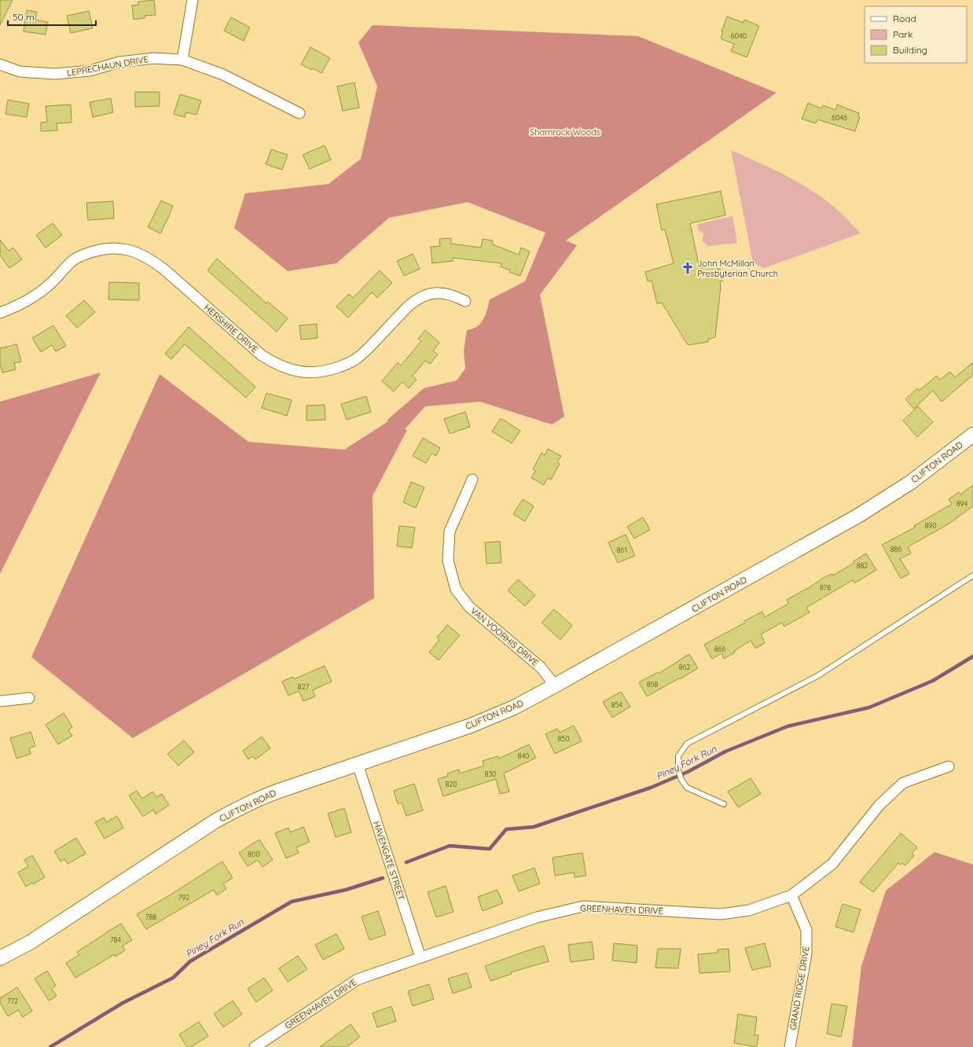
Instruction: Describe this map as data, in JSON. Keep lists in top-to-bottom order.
{
  "streets": {
    "main road": ["CLIFTON ROAD"],
    "street": [
      "LEPRECHAUN DRIVE",
      "HERSHIRE DRIVE",
      "VAN VOORHIS DRIVE",
      "HAVENGATE STREET",
      "GREENHAVEN DRIVE",
      "GRAND RIDGE DRIVE"
    ]
  },
  "crossings": [
    ["CLIFTON ROAD", "VAN VOORHIS DRIVE"],
    ["CLIFTON ROAD", "HAVENGATE STREET"],
    ["HAVENGATE STREET", "GREENHAVEN DRIVE"],
    ["GREENHAVEN DRIVE", "GRAND RIDGE DRIVE"]
  ],
  "water": ["Piney Fork Run"],
  "parks": ["Shamrock Woods"],
  "places": {
    "church": ["John McMillan Presbyterian Church"]
  },
  "house_numbers": [
    "6040",
    "6046",
    "894",
    "890",
    "886",
    "861",
    "882",
    "878",
    "866",
    "862",
    "858",
    "827",
    "854",
    "850",
    "840",
    "830",
    "820",
    "800",
    "792",
    "788",
    "784",
    "772"
  ],
  "legend": ["Road", "Park", "Building"],
  "scale_bar": "50 m"
}
